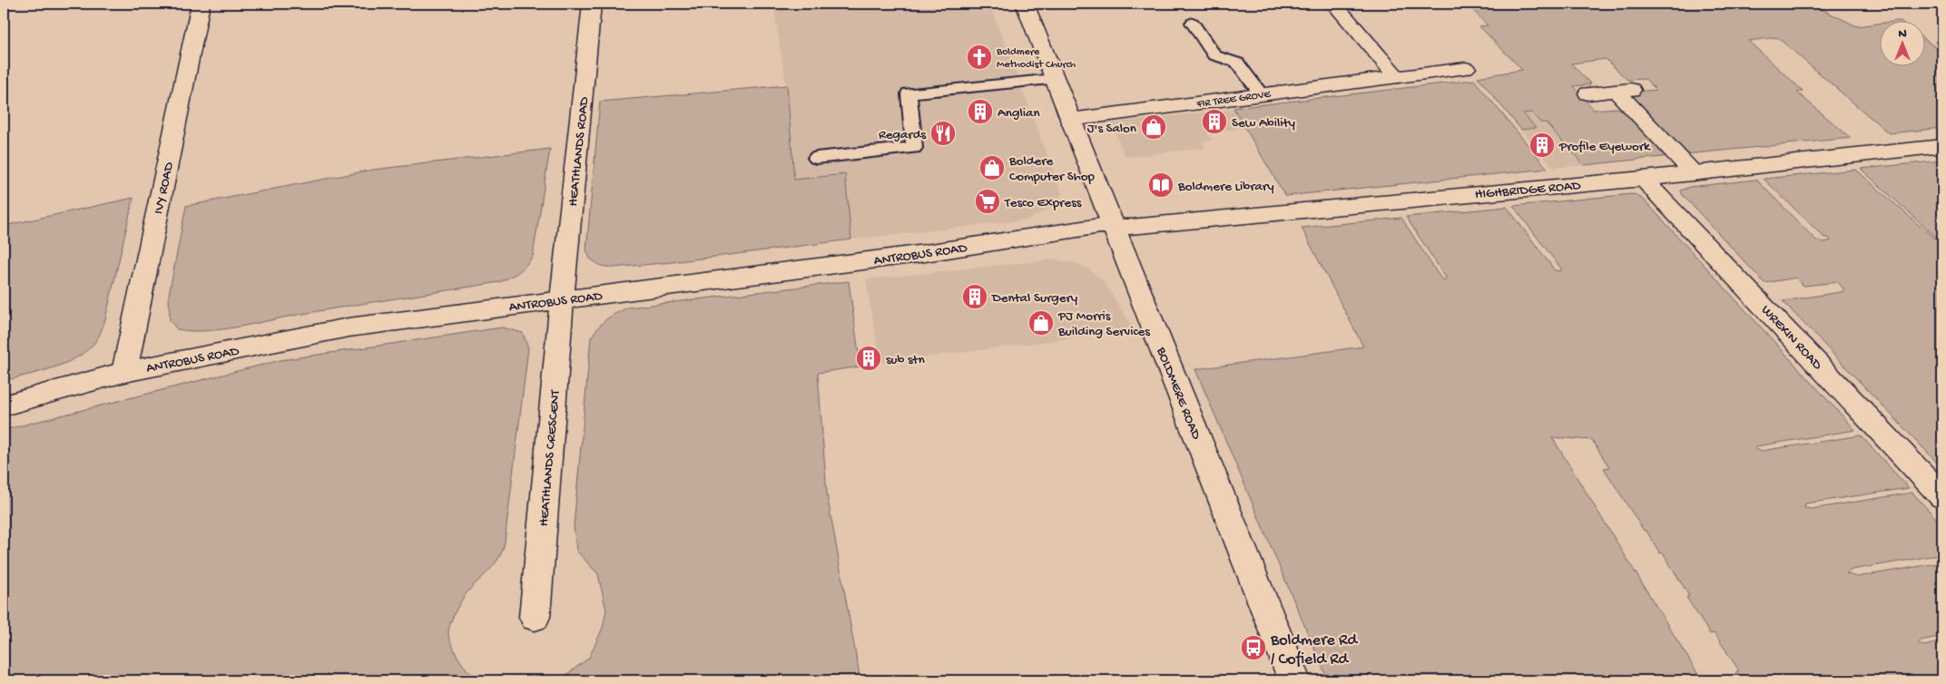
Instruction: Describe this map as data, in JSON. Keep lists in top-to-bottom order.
{
  "streets": {
    "street": [
      "FIR TREE GROVE",
      "HEATHLANDS ROAD",
      "IVY ROAD",
      "HIGHBRIDGE ROAD",
      "ANTROBUS ROAD",
      "WREKIN ROAD",
      "BOLDMERE ROAD",
      "HEATHLANDS CRESCENT"
    ]
  },
  "crossings": [
    ["FIR TREE GROVE", "BOLDMERE ROAD"],
    ["HEATHLANDS ROAD", "ANTROBUS ROAD"],
    ["HEATHLANDS ROAD", "HEATHLANDS CRESCENT"],
    ["IVY ROAD", "ANTROBUS ROAD"],
    ["HIGHBRIDGE ROAD", "ANTROBUS ROAD"],
    ["HIGHBRIDGE ROAD", "WREKIN ROAD"],
    ["HIGHBRIDGE ROAD", "BOLDMERE ROAD"],
    ["ANTROBUS ROAD", "BOLDMERE ROAD"],
    ["ANTROBUS ROAD", "HEATHLANDS CRESCENT"]
  ],
  "places": {
    "church": ["Boldmere Methodist Church"],
    "building": [
      "Anglian",
      "Sew Ability",
      "Profile Eyework",
      "Dental Surgery",
      "sub stn"
    ],
    "shop": ["J's Salon", "Boldere Computer Shop", "PJ Morris Building Services"],
    "restaurant": ["Regards"],
    "library": ["Boldmere Library"],
    "supermarket": ["Tesco Express"],
    "bus stop": ["Boldmere Rd / Cofield Rd"]
  },
  "north": "top"
}
